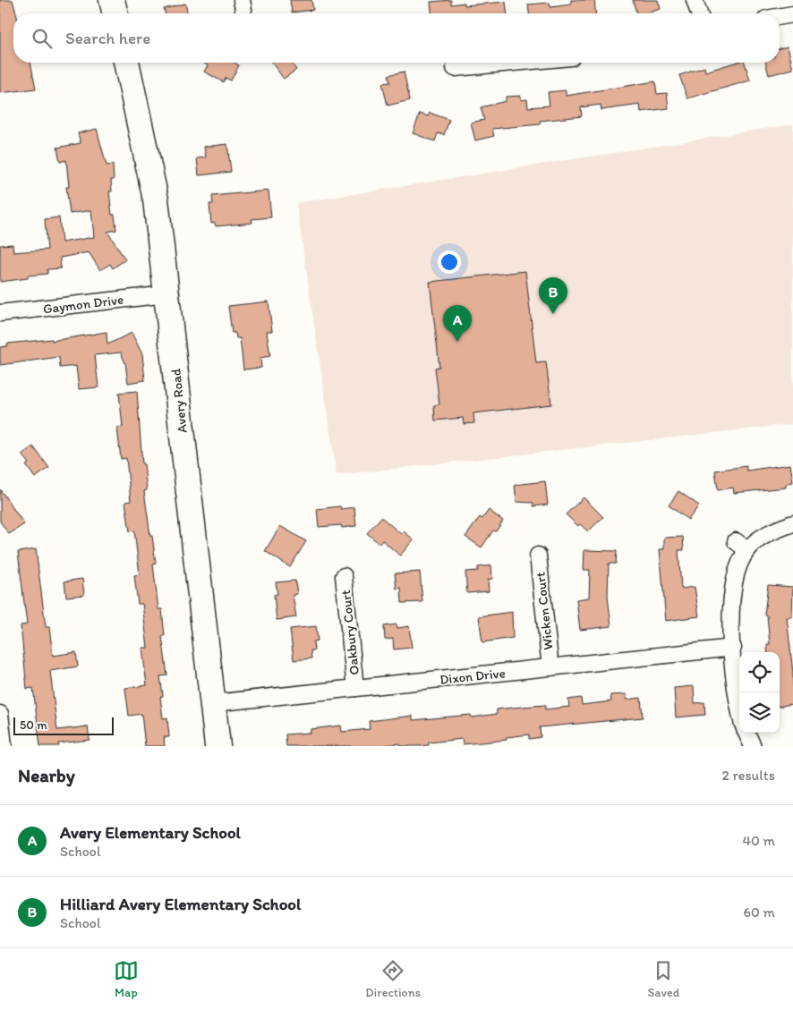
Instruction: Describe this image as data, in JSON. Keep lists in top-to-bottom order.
{
  "streets": {
    "main road": ["Avery Road"],
    "street": [
      "Gaymon Drive",
      "Wicken Court",
      "Oakbury Court",
      "Dixon Drive"
    ]
  },
  "crossings": [
    ["Gaymon Drive", "Avery Road"],
    ["Avery Road", "Dixon Drive"],
    ["Wicken Court", "Dixon Drive"],
    ["Oakbury Court", "Dixon Drive"]
  ],
  "scale_bar": "50 m",
  "page": {
    "search": "Search here",
    "pins": ["B", "A"],
    "scale": "50 m",
    "heading": ["Nearby", "2 results"],
    "list": [
      {
        "mark": "A",
        "name": "Avery Elementary School",
        "note": "School",
        "value": "40 m"
      },
      {
        "mark": "B",
        "name": "Hilliard Avery Elementary School",
        "note": "School",
        "value": "60 m"
      }
    ],
    "nav": ["Map", "Directions", "Saved"]
  }
}
